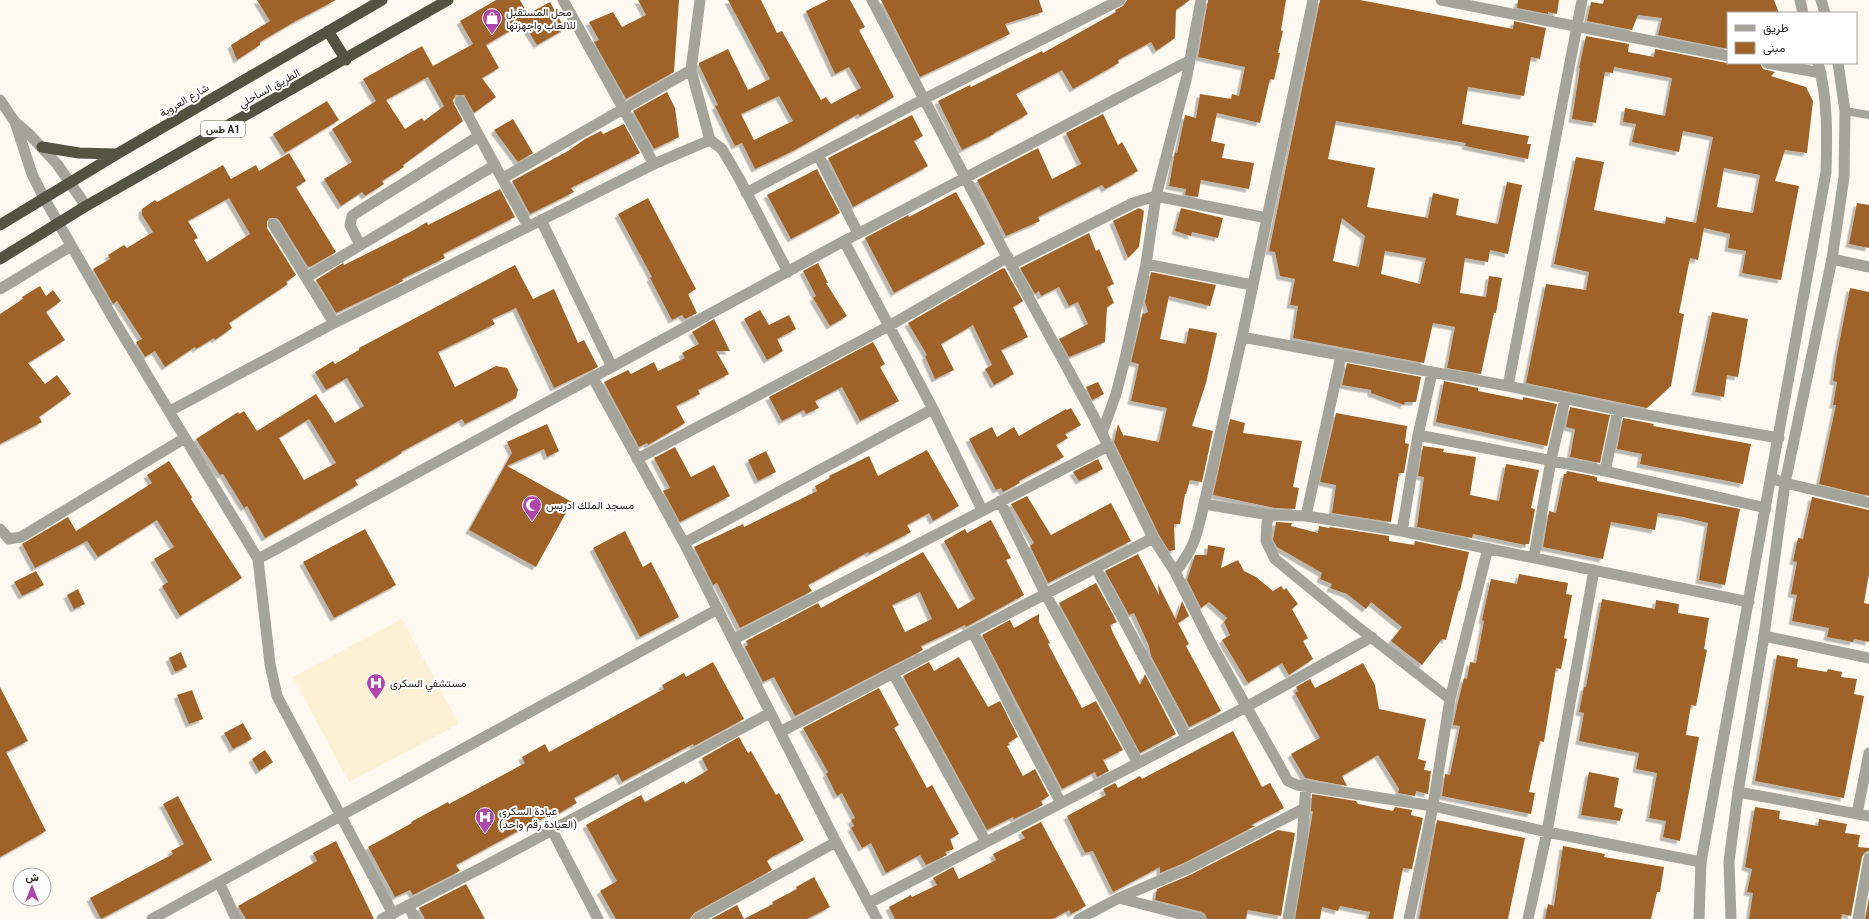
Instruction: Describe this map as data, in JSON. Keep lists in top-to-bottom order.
{
  "streets": {
    "highway": ["الطريق الساحلي", "شارع العروبة", "طس A1"]
  },
  "places": {
    "shop": ["محل المستقبل للالعاب واجهزتها"],
    "mosque": ["مسجد الملك ادريس"],
    "hospital": ["مستشفي السكرى", "عيادة السكري (العيادة رقم واحد)"]
  },
  "legend": ["طريق", "مبنى"],
  "north": "top"
}
